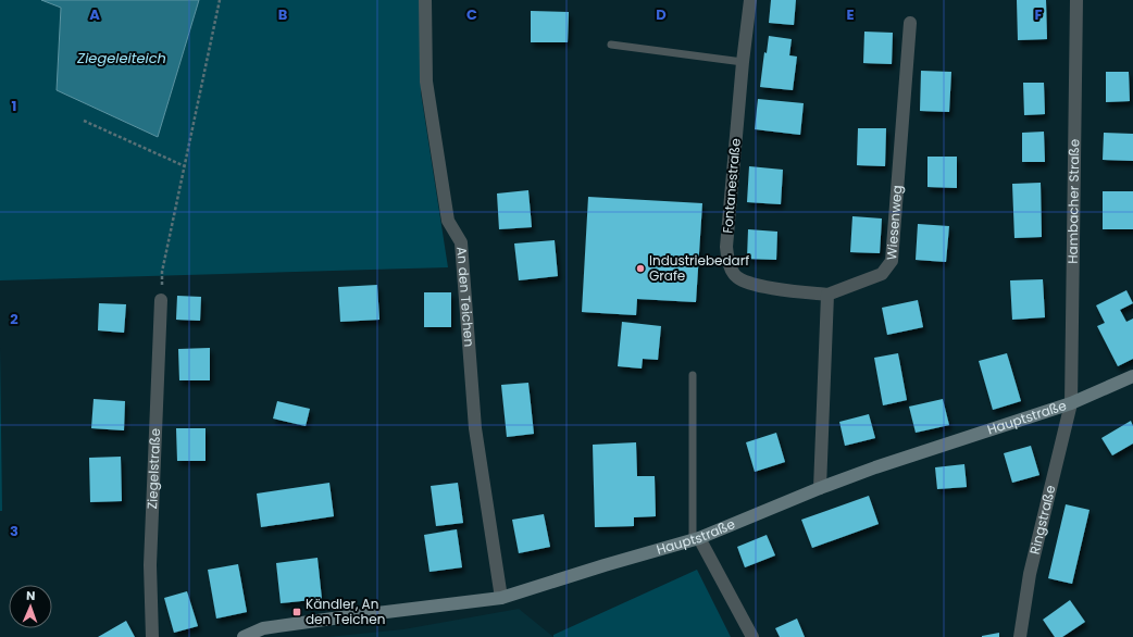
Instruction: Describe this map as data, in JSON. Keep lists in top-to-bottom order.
{
  "streets": {
    "street": [
      "Fontanestraße",
      "Hambacher Straße",
      "Wiesenweg",
      "An den Teichen",
      "Hauptstraße",
      "Ziegelstraße",
      "Ringstraße"
    ]
  },
  "crossings": [
    ["Fontanestraße", "Wiesenweg"],
    ["Hambacher Straße", "Hauptstraße"],
    ["Hambacher Straße", "Ringstraße"],
    ["An den Teichen", "Hauptstraße"],
    ["Hauptstraße", "Ringstraße"]
  ],
  "water": ["Ziegeleiteich"],
  "places": {
    "other": ["Industriebedarf Grafe"],
    "transit": ["Kändler, An den Teichen"]
  },
  "north": "top",
  "grid": {
    "columns": [
      "A",
      "B",
      "C",
      "D",
      "E",
      "F"
    ],
    "rows": ["1", "2", "3"]
  }
}
